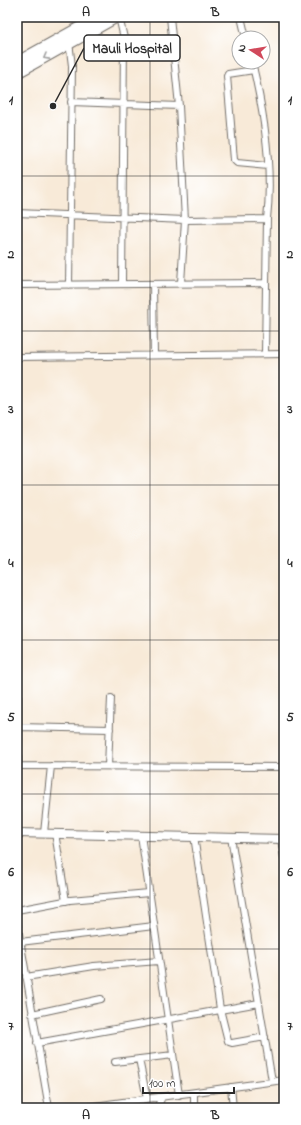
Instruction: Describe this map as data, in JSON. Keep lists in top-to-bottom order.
{
  "places": ["Mauli Hospital"],
  "scale_bar": "100 m",
  "north": "left",
  "grid": {
    "columns": ["A", "B"],
    "rows": [
      "1",
      "2",
      "3",
      "4",
      "5",
      "6",
      "7"
    ]
  }
}
